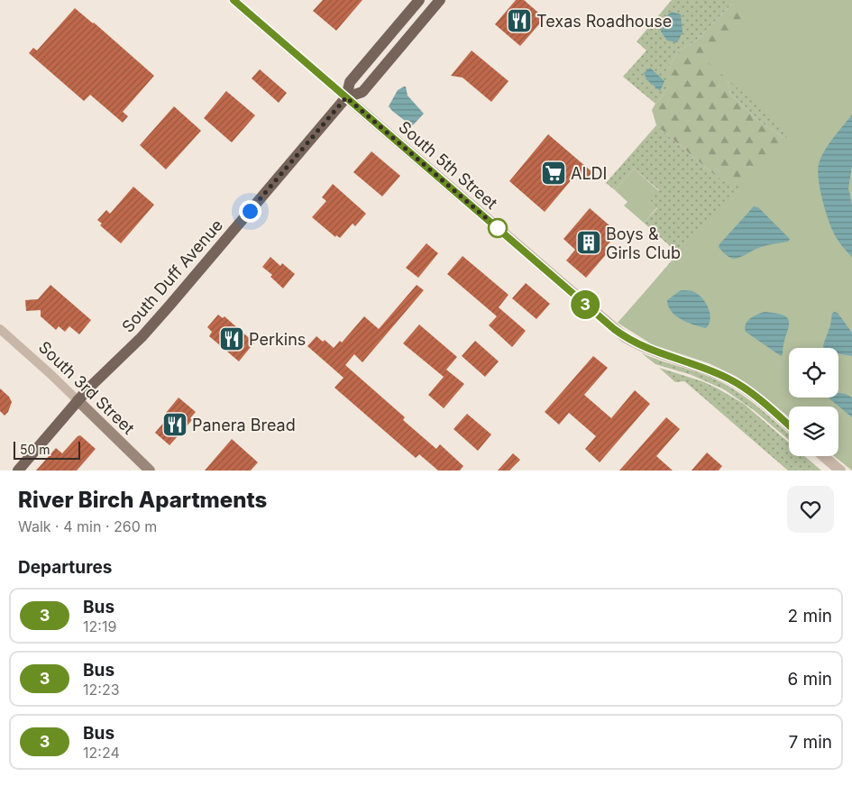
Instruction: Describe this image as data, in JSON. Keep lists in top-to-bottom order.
{
  "streets": {
    "main road": ["South Duff Avenue", "South 3rd Street"],
    "street": ["South 5th Street"]
  },
  "crossings": [
    ["South 5th Street", "South Duff Avenue"],
    ["South Duff Avenue", "South 3rd Street"]
  ],
  "places": {
    "restaurant": ["Texas Roadhouse", "Perkins", "Panera Bread"],
    "supermarket": ["ALDI"],
    "building": ["Boys & Girls Club"]
  },
  "lines": ["bus line 3"],
  "scale_bar": "50 m",
  "page": {
    "on_map": "3",
    "scale": "50 m",
    "heading": [
      ["River Birch Apartments", "Walk · 4 min · 260 m"],
      "Departures"
    ],
    "list": [
      {
        "mark": "3",
        "name": "Bus",
        "note": "12:19",
        "value": "2 min"
      },
      {
        "mark": "3",
        "name": "Bus",
        "note": "12:23",
        "value": "6 min"
      },
      {
        "mark": "3",
        "name": "Bus",
        "note": "12:24",
        "value": "7 min"
      }
    ]
  }
}
